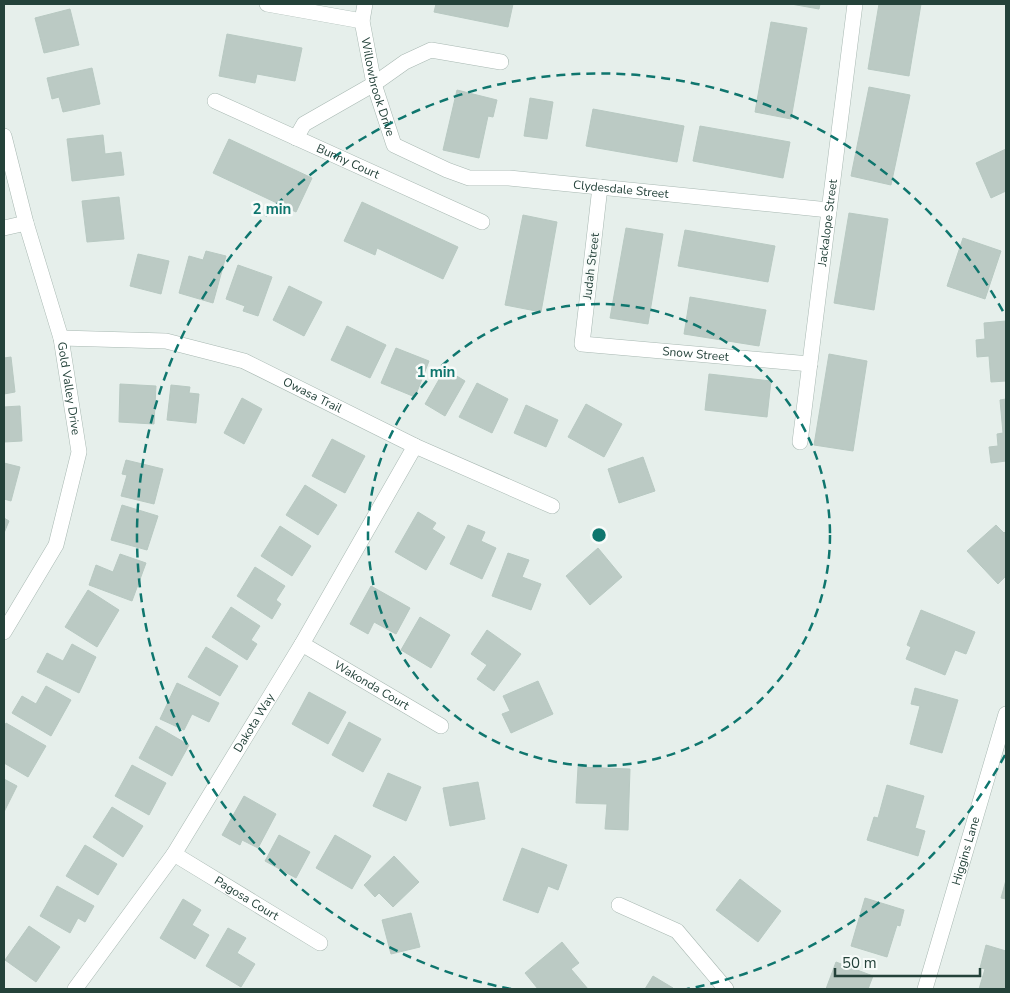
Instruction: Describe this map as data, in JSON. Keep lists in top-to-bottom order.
{
  "streets": {
    "street": [
      "Willowbrook Drive",
      "Bunny Court",
      "Clydesdale Street",
      "Jackalope Street",
      "Judah Street",
      "Snow Street",
      "Gold Valley Drive",
      "Owasa Trail",
      "Wakonda Court",
      "Dakota Way",
      "Higgins Lane",
      "Pagosa Court"
    ]
  },
  "crossings": [
    ["Willowbrook Drive", "Clydesdale Street"],
    ["Clydesdale Street", "Jackalope Street"],
    ["Clydesdale Street", "Judah Street"],
    ["Jackalope Street", "Snow Street"],
    ["Judah Street", "Snow Street"],
    ["Gold Valley Drive", "Owasa Trail"],
    ["Owasa Trail", "Dakota Way"],
    ["Wakonda Court", "Dakota Way"],
    ["Dakota Way", "Pagosa Court"]
  ],
  "scale_bar": "50 m",
  "rings": ["2 min", "1 min"]
}
